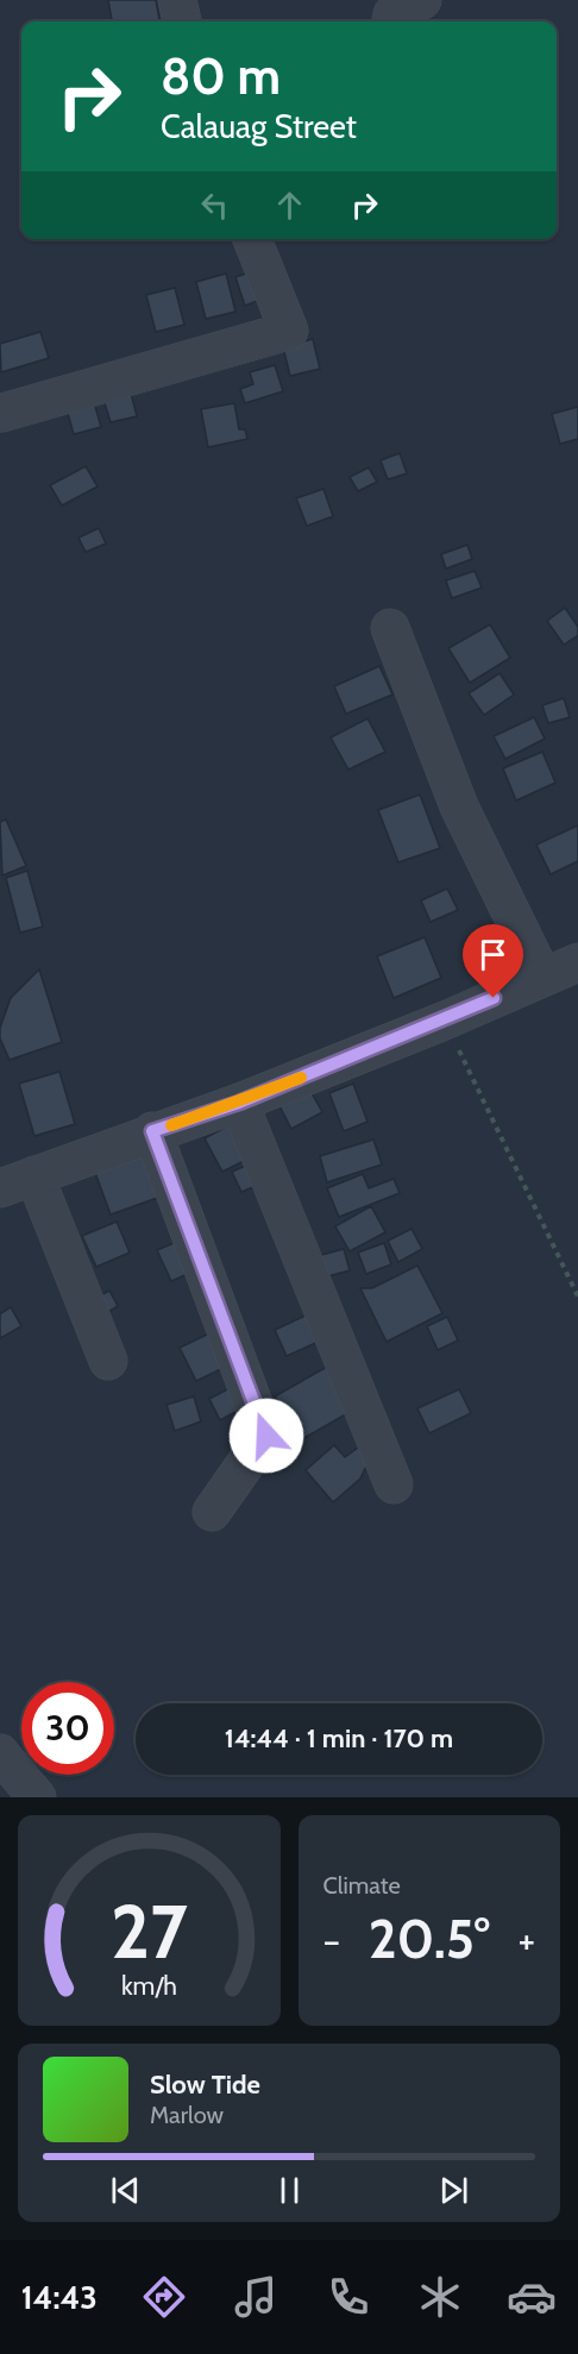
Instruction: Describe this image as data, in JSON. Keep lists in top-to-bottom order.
{
  "page": {
    "turn": ["80 m", "Calauag Street"],
    "limit": "30",
    "trip": "14:44 · 1 min · 170 m",
    "tile": "Climate",
    "heat": ["−", "20.5°", "+"],
    "song": ["Slow Tide", "Marlow"],
    "tabs": "14:43",
    "gauge": ["27", "km/h"]
  }
}
